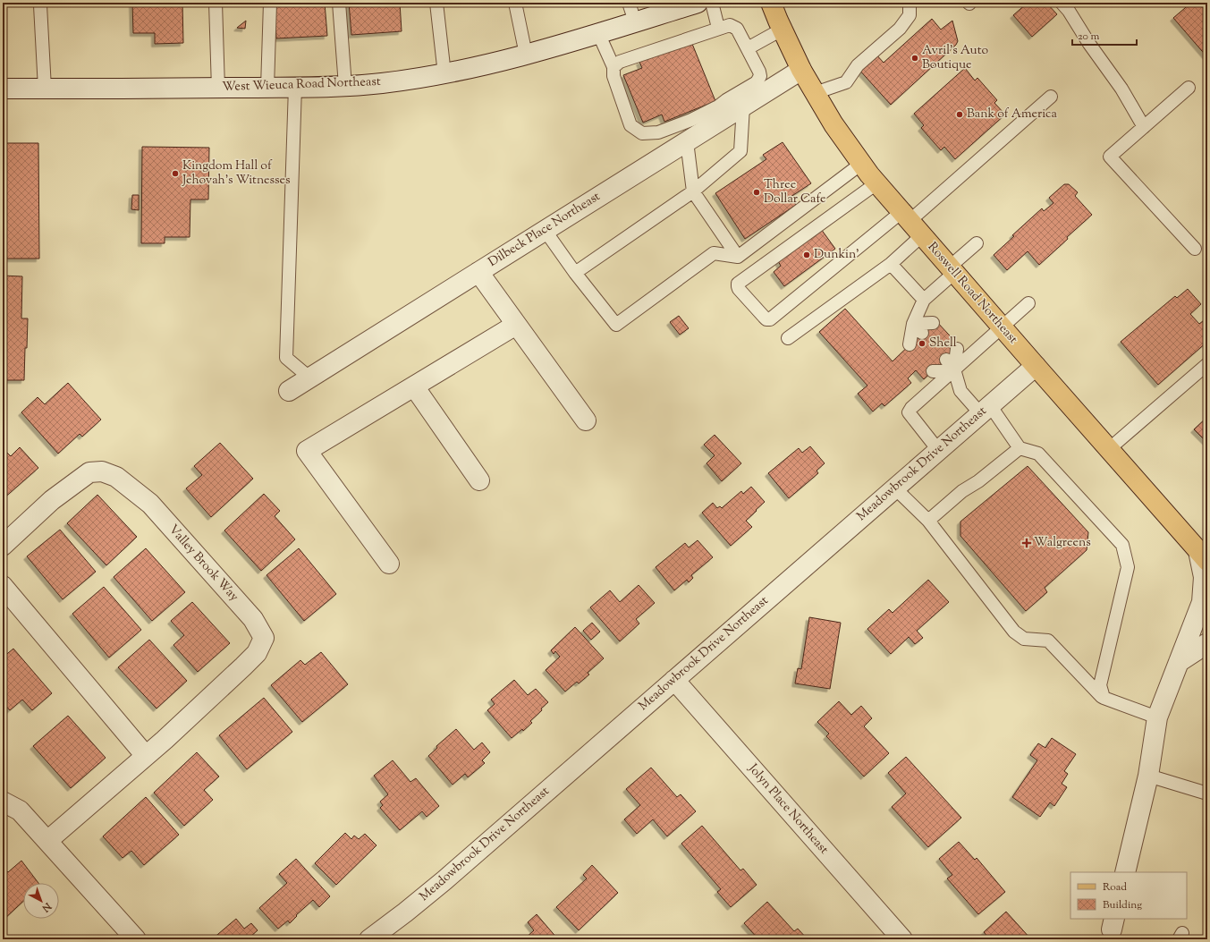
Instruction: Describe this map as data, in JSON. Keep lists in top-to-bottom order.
{
  "streets": {
    "main road": ["Roswell Road Northeast"],
    "street": [
      "West Wieuca Road Northeast",
      "Dilbeck Place Northeast",
      "Meadowbrook Drive Northeast",
      "Valley Brook Way",
      "Jolyn Place Northeast"
    ]
  },
  "crossings": [
    ["Dilbeck Place Northeast", "Roswell Road Northeast"],
    ["Roswell Road Northeast", "Meadowbrook Drive Northeast"],
    ["Meadowbrook Drive Northeast", "Jolyn Place Northeast"]
  ],
  "places": {
    "other": [
      "Avril's Auto Boutique",
      "Bank of America",
      "Kingdom Hall of Jehovah’s Witnesses",
      "Three Dollar Cafe",
      "Dunkin'",
      "Shell"
    ],
    "health": ["Walgreens"]
  },
  "legend": ["Road", "Building"],
  "scale_bar": "20 m",
  "north": "bottom right"
}
